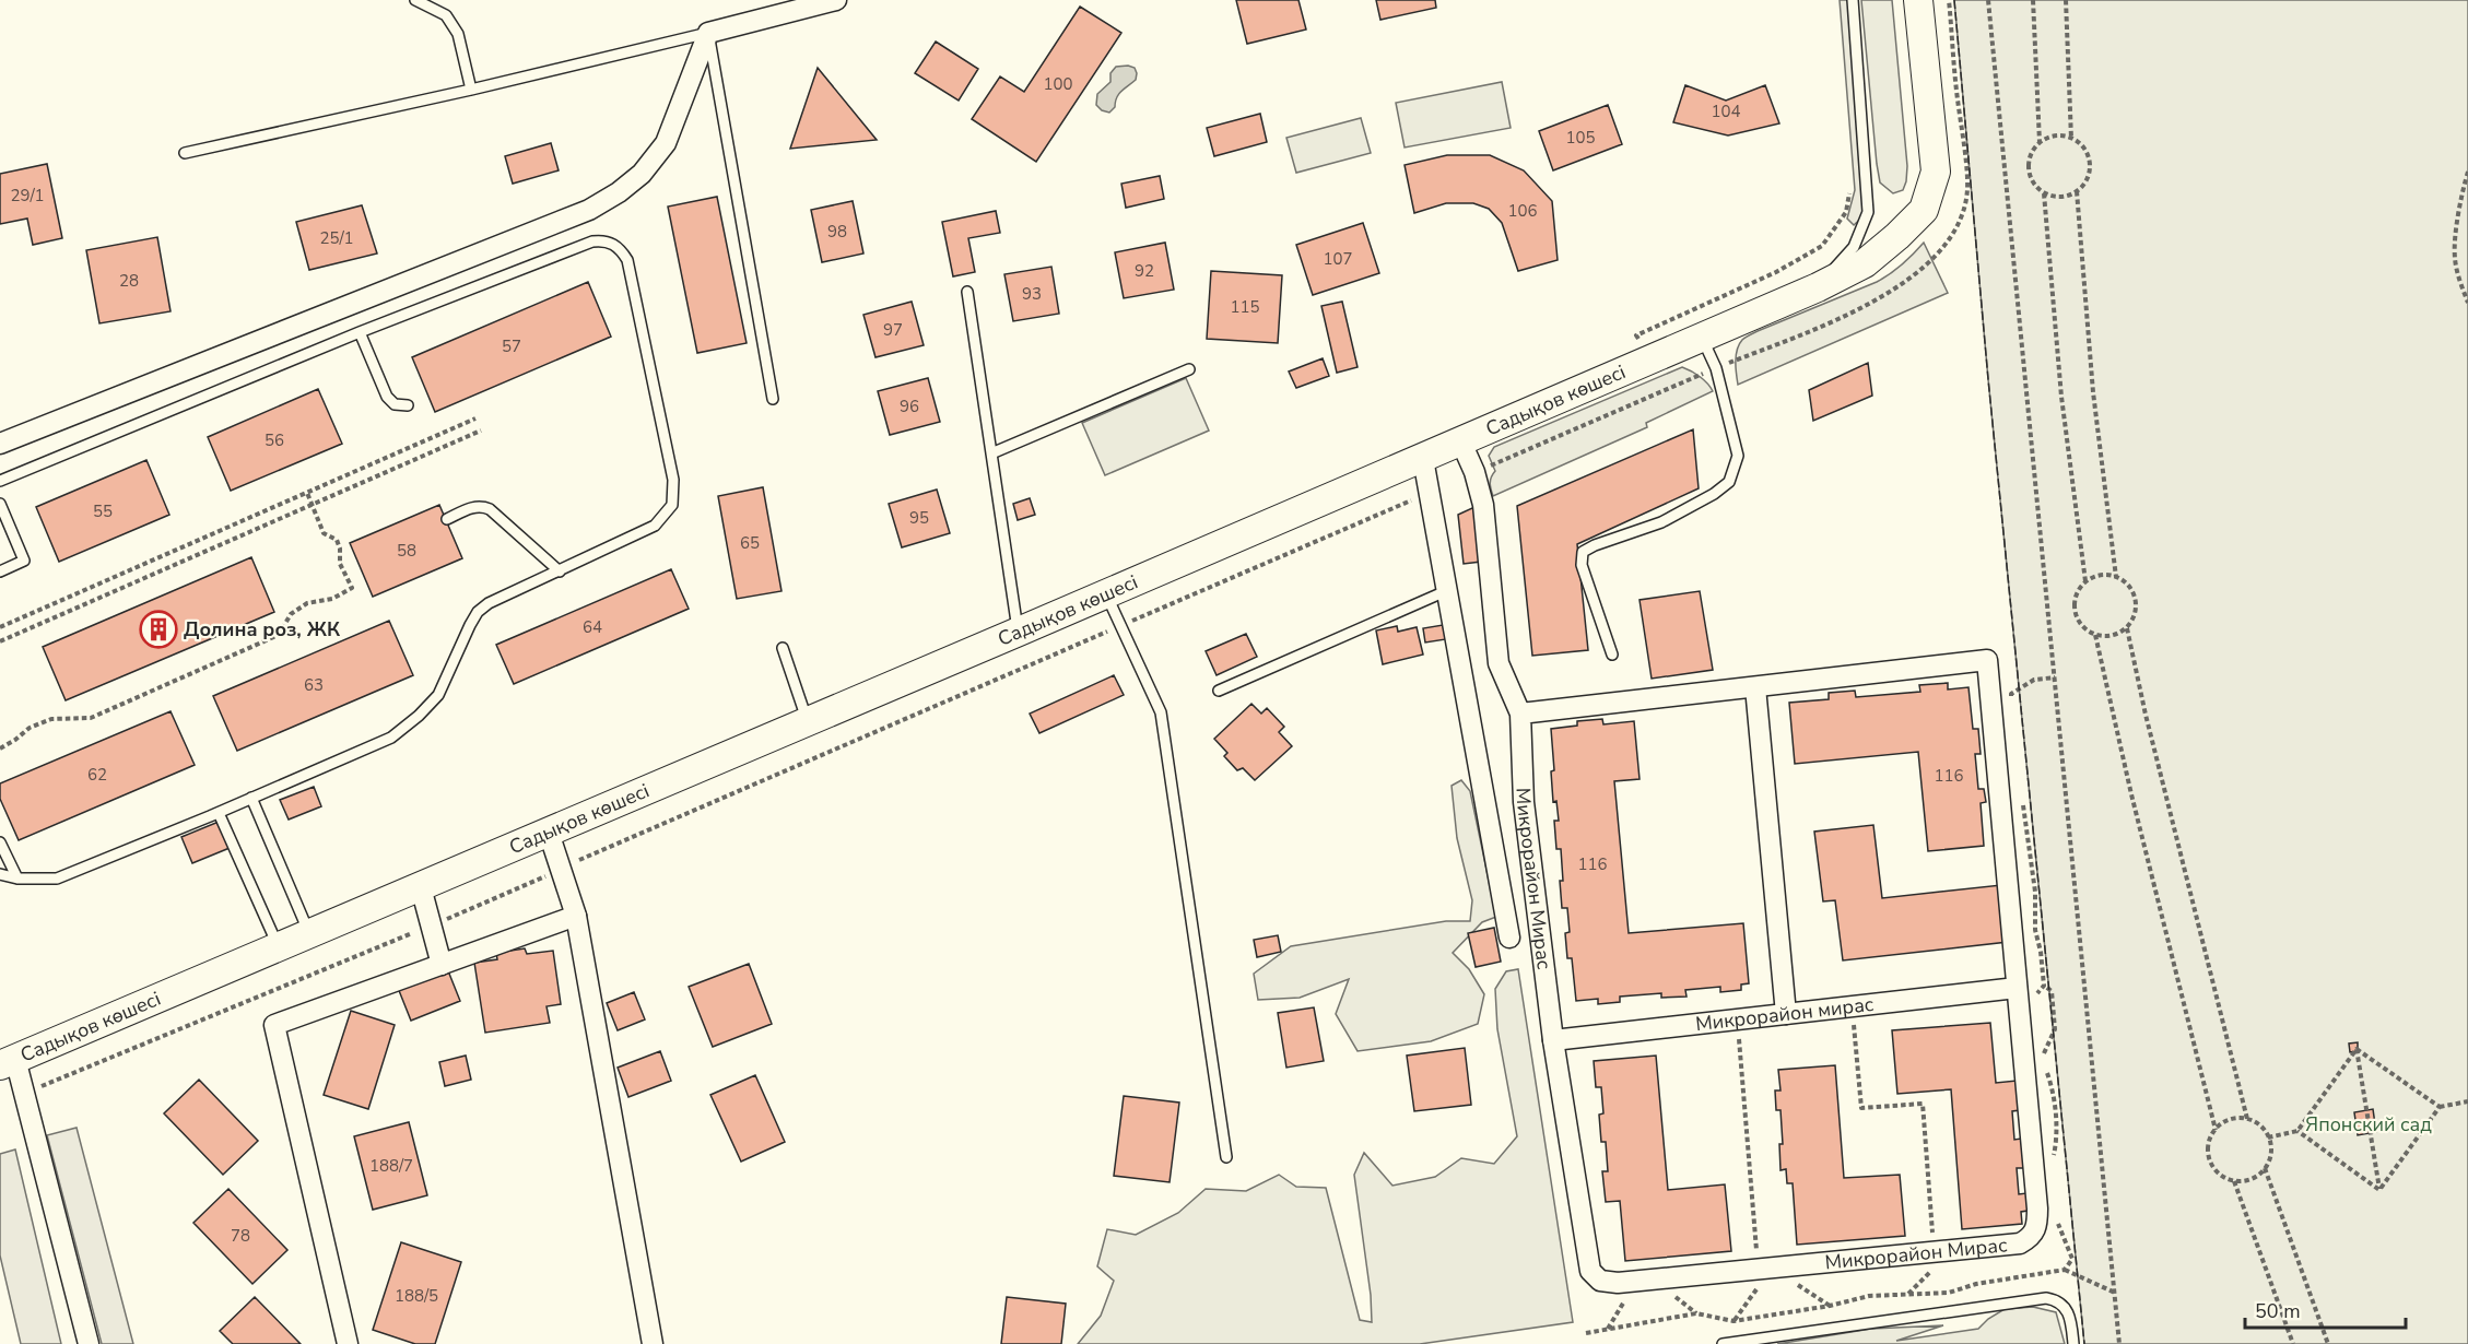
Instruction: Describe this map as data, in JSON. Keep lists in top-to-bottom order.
{
  "streets": {
    "street": ["Садықов көшесі", "Микрорайон Мирас", "Микрорайон мирас"]
  },
  "crossings": [
    ["Садықов көшесі", "Микрорайон Мирас"],
    ["Микрорайон Мирас", "Микрорайон мирас"]
  ],
  "parks": ["Японский сад"],
  "places": {
    "building": ["Долина роз, ЖК"]
  },
  "house_numbers": [
    "100",
    "104",
    "105",
    "29/1",
    "106",
    "98",
    "25/1",
    "107",
    "92",
    "28",
    "93",
    "115",
    "97",
    "57",
    "96",
    "56",
    "55",
    "95",
    "65",
    "58",
    "64",
    "63",
    "62",
    "116",
    "116",
    "188/7",
    "78",
    "188/5"
  ],
  "scale_bar": "50 m"
}
